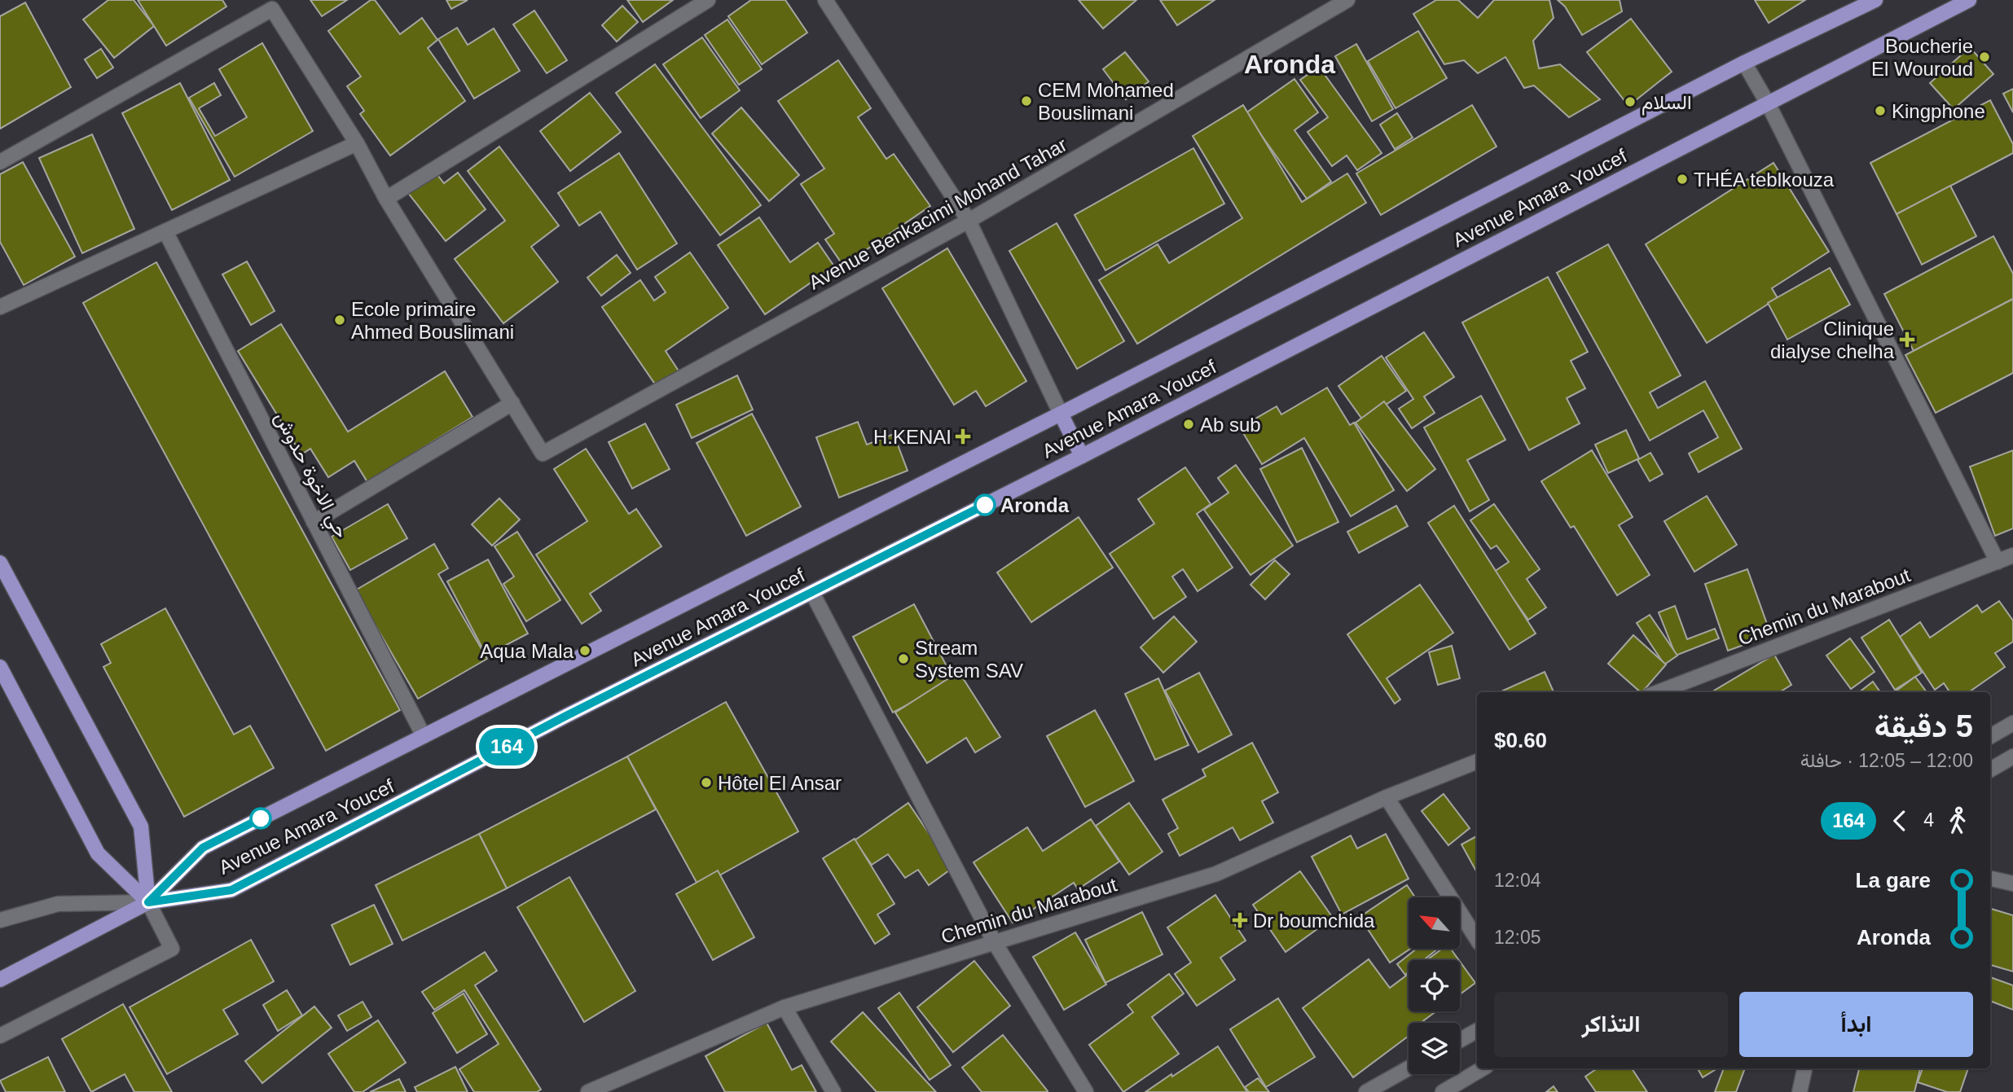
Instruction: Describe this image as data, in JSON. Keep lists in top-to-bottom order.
{
  "streets": {
    "main road": ["Avenue Amara Youcef"],
    "street": ["Avenue Benkacimi Mohand Tahar", "حي الاخوة حدوش", "Chemin du Marabout"]
  },
  "crossings": [
    ["Avenue Amara Youcef", "حي الاخوة حدوش"]
  ],
  "districts": ["Aronda"],
  "places": {
    "other": [
      "Boucherie El Wouroud",
      "CEM Mohamed Bouslimani",
      "السلام",
      "Kingphone",
      "THÉA teblkouza",
      "Ecole primaire Ahmed Bouslimani",
      "Ab sub",
      "Aronda",
      "Aqua Mala",
      "Stream System SAV",
      "Hôtel El Ansar"
    ],
    "health": ["Clinique dialyse chelha", "H.KENAI", "Dr boumchida"]
  },
  "lines": ["bus line 164"],
  "north": "top left",
  "page": {
    "on_map": "164",
    "heading": ["5 دقيقة", "12:00 – 12:05 · حافلة", "$0.60"],
    "legs": ["4", "164"],
    "list": [
      {
        "name": "La gare",
        "value": "12:04"
      },
      {
        "name": "Aronda",
        "value": "12:05"
      }
    ],
    "buttons": ["ابدأ", "التذاكر"]
  }
}
